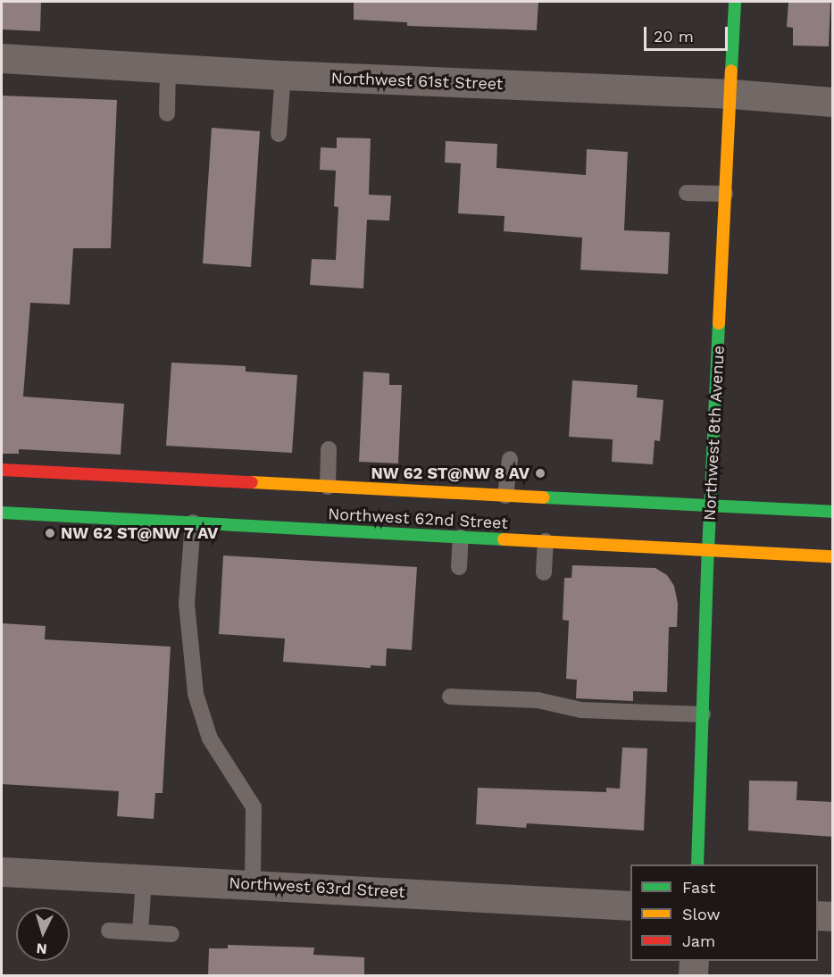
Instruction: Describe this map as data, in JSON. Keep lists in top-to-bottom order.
{
  "streets": {
    "main road": ["Northwest 8th Avenue", "Northwest 62nd Street"],
    "street": ["Northwest 61st Street", "Northwest 63rd Street"]
  },
  "crossings": [
    ["Northwest 61st Street", "Northwest 8th Avenue"],
    ["Northwest 8th Avenue", "Northwest 62nd Street"]
  ],
  "places": ["NW 62 ST@NW 8 AV", "NW 62 ST@NW 7 AV"],
  "legend": ["Fast", "Slow", "Jam"],
  "scale_bar": "20 m",
  "north": "bottom"
}
